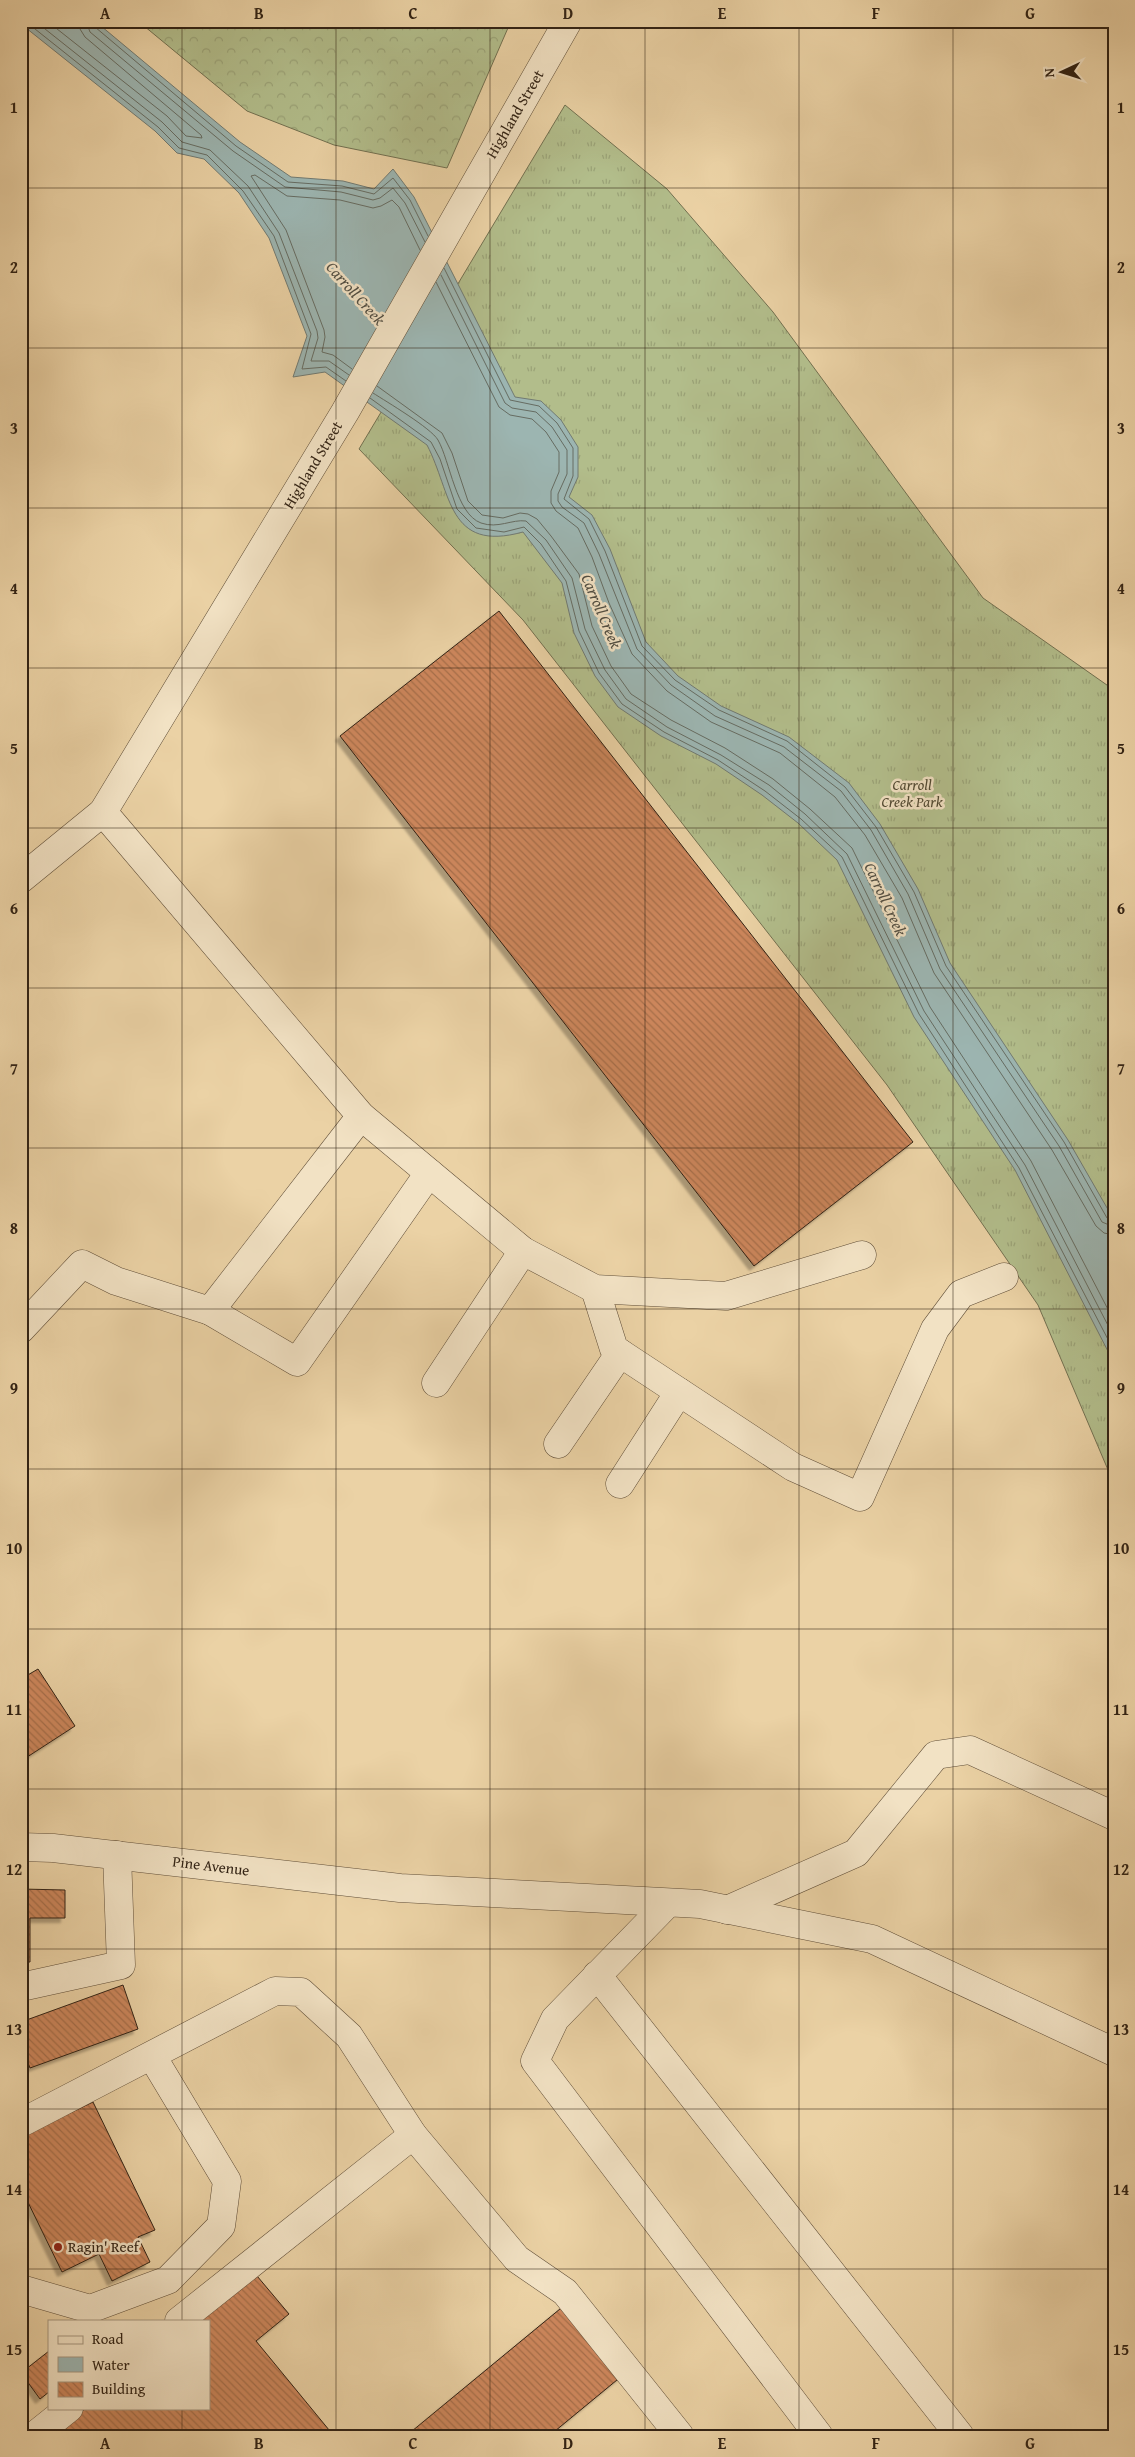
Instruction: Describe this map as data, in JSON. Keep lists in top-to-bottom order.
{
  "streets": {
    "street": ["Highland Street", "Pine Avenue"]
  },
  "water": ["Carroll Creek"],
  "parks": ["Carroll Creek Park"],
  "places": ["Ragin' Reef"],
  "legend": ["Road", "Water", "Building"],
  "north": "left",
  "grid": {
    "columns": [
      "A",
      "B",
      "C",
      "D",
      "E",
      "F",
      "G"
    ],
    "rows": [
      "1",
      "2",
      "3",
      "4",
      "5",
      "6",
      "7",
      "8",
      "9",
      "10",
      "11",
      "12",
      "13",
      "14",
      "15"
    ]
  }
}
